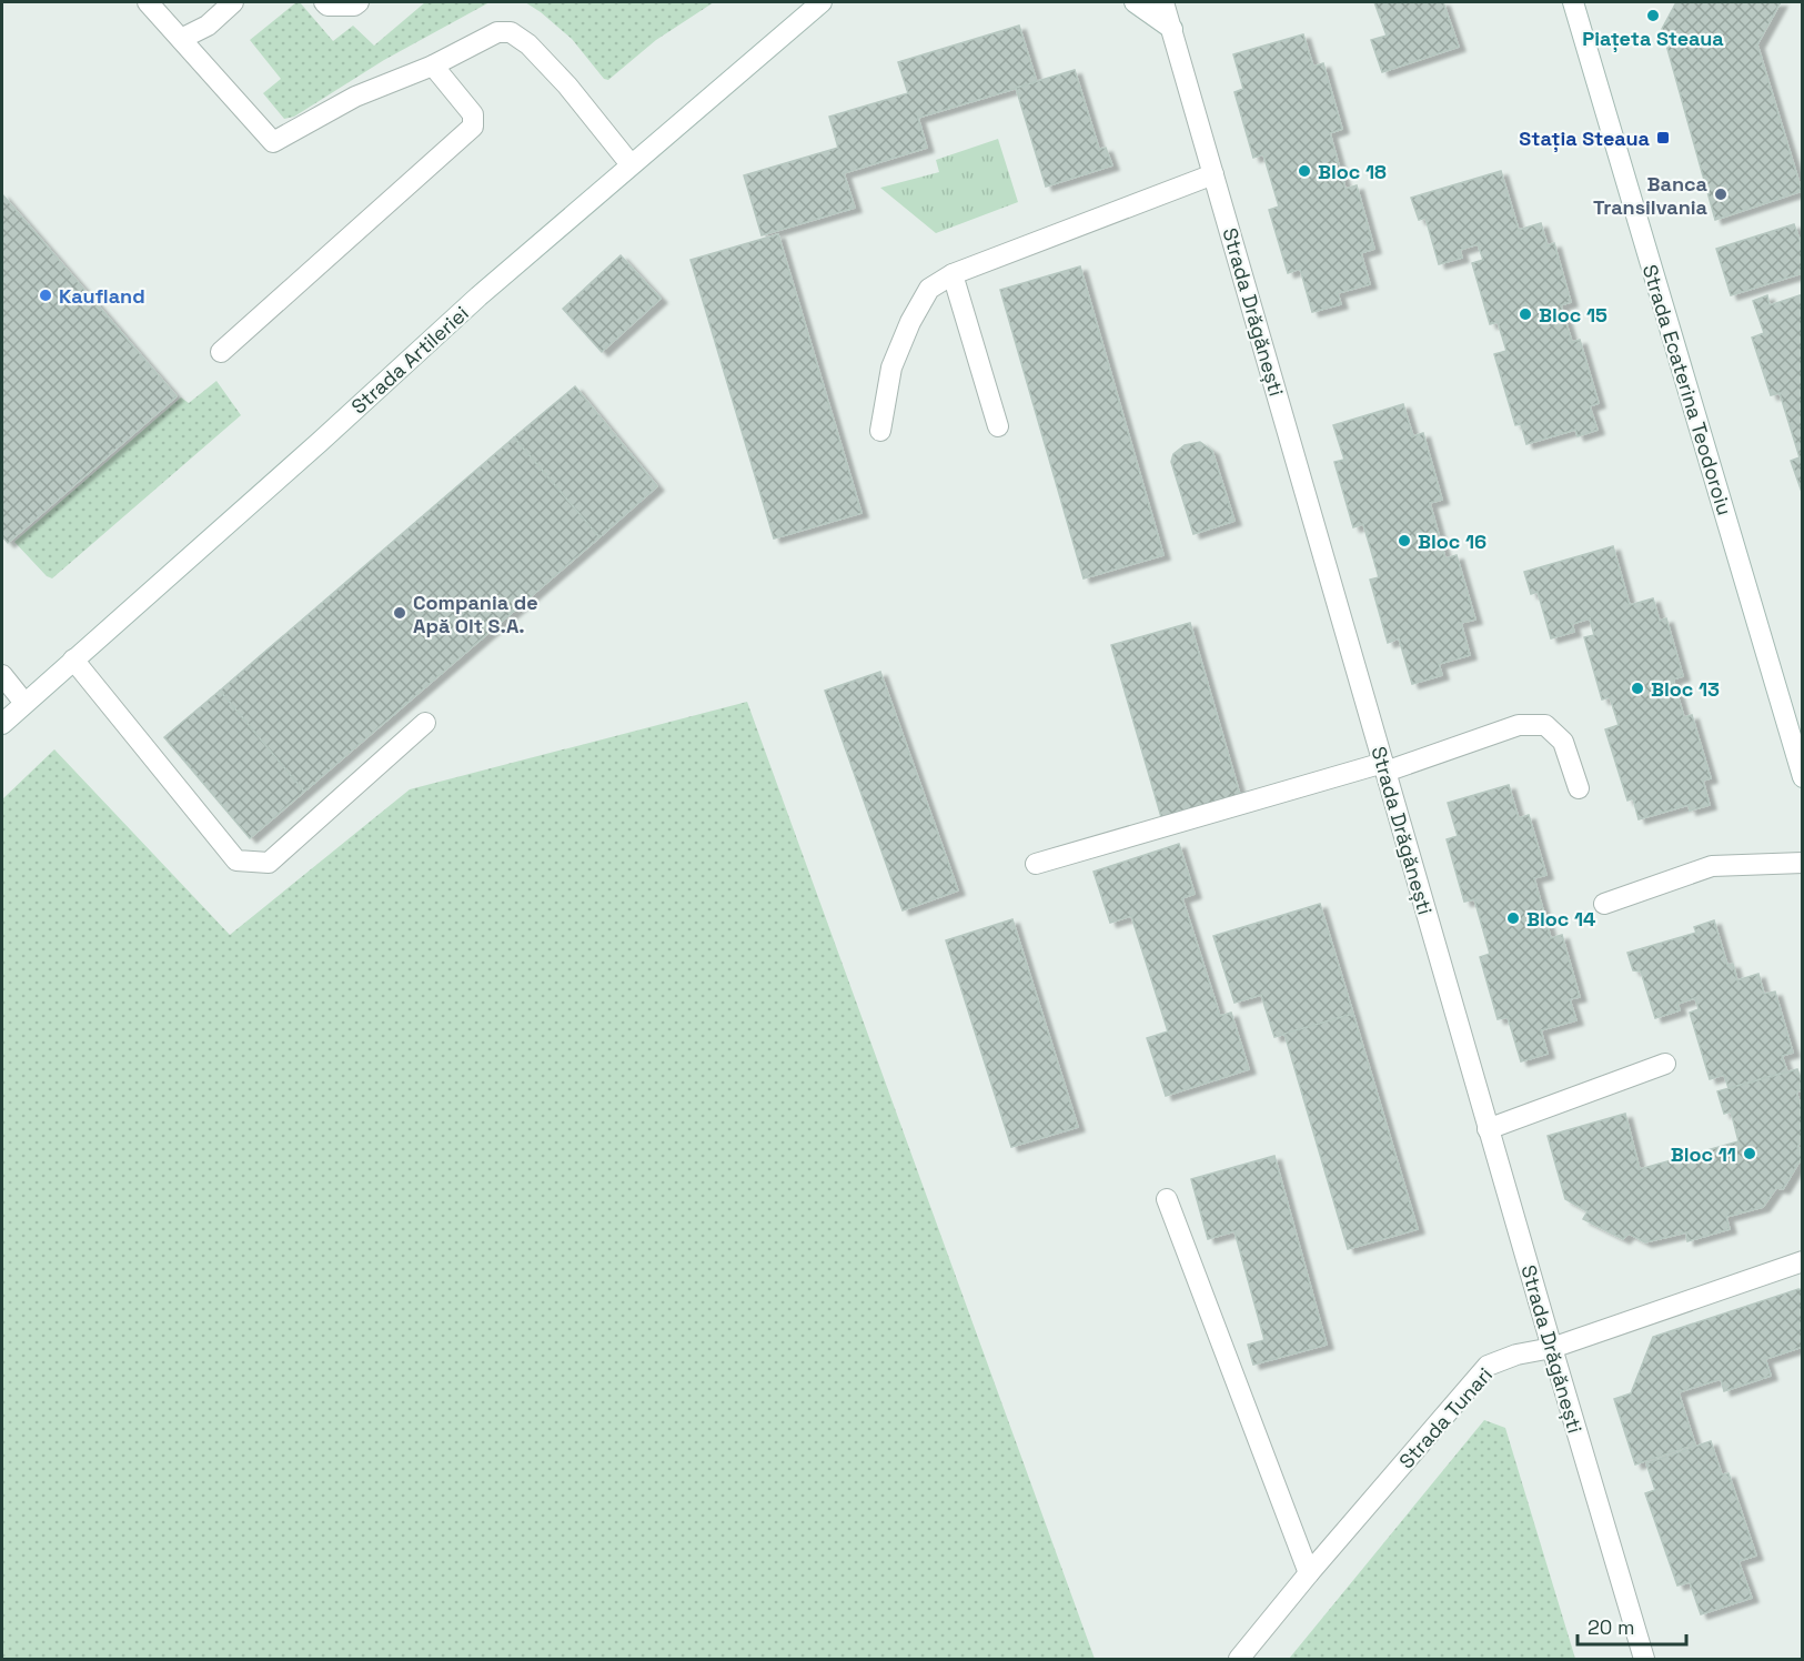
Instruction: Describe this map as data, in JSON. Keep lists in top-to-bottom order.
{
  "streets": {
    "street": [
      "Strada Drăgănești",
      "Strada Artileriei",
      "Strada Ecaterina Teodoroiu",
      "Strada Tunari"
    ]
  },
  "crossings": [
    ["Strada Drăgănești", "Strada Tunari"]
  ],
  "places": {
    "other": [
      "Piațeta Steaua",
      "Bloc 18",
      "Banca Transilvania",
      "Kaufland",
      "Bloc 15",
      "Bloc 16",
      "Compania de Apă Olt S.A.",
      "Bloc 13",
      "Bloc 14",
      "Bloc 11"
    ],
    "transit": ["Stația Steaua"]
  },
  "scale_bar": "20 m"
}
